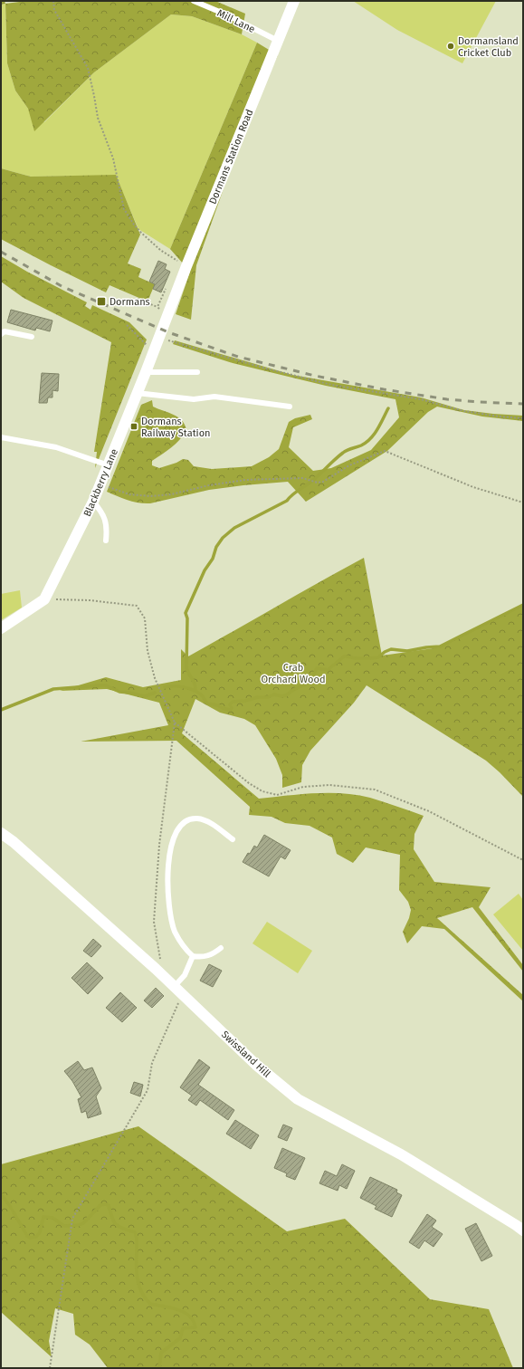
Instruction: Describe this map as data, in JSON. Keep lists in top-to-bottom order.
{
  "streets": {
    "street": ["Dormans Station Road", "Blackberry Lane", "Swissland Hill"],
    "lane": ["Mill Lane"]
  },
  "crossings": [
    ["Mill Lane", "Dormans Station Road"],
    ["Dormans Station Road", "Blackberry Lane"]
  ],
  "parks": ["Crab Orchard Wood"],
  "places": {
    "other": ["Dormansland Cricket Club"],
    "transit": ["Dormans", "Dormans Railway Station"]
  }
}
